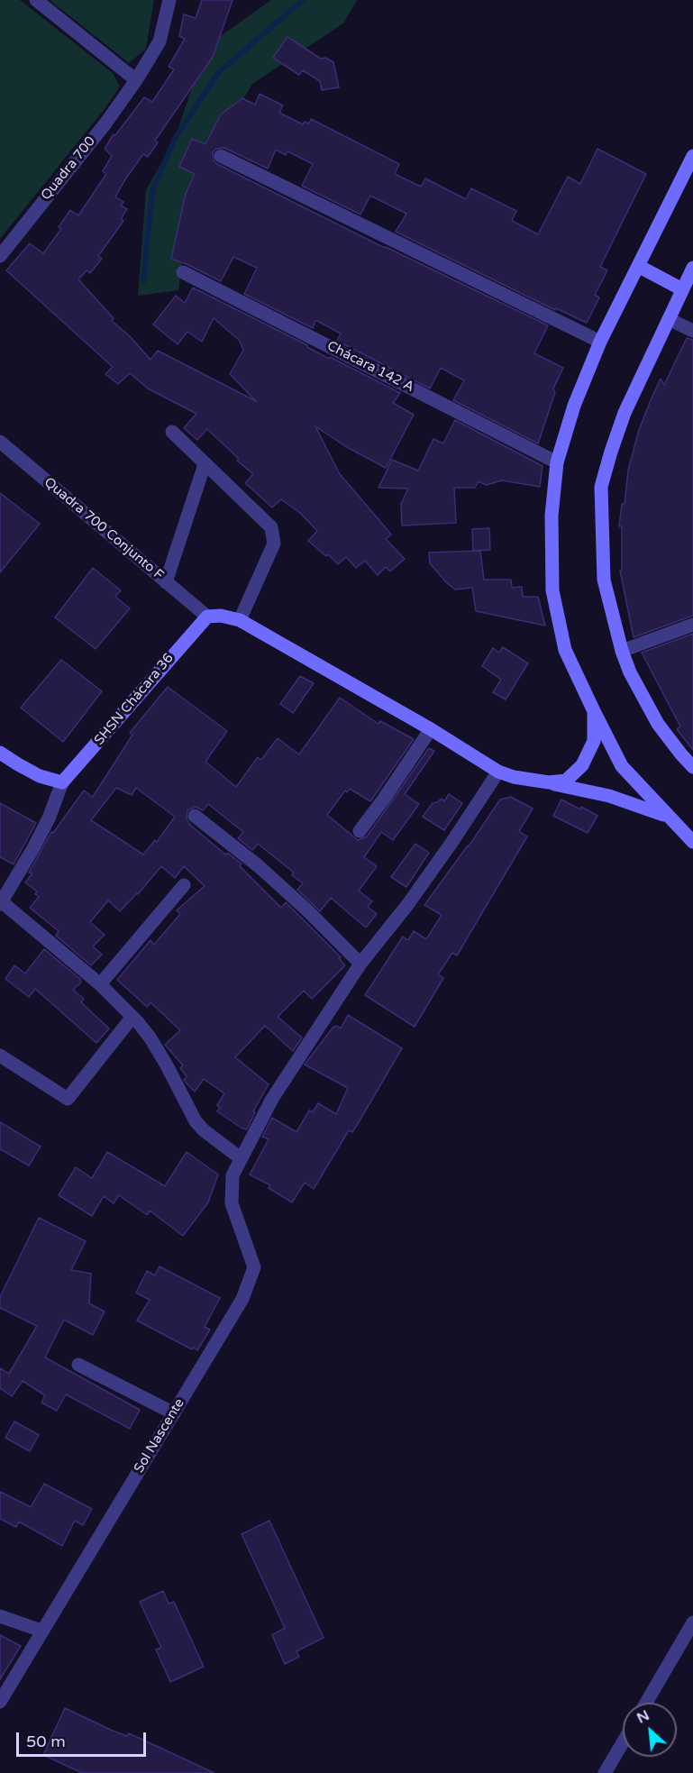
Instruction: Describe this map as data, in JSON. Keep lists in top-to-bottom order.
{
  "streets": {
    "street": [
      "Quadra 700",
      "Chácara 142 A",
      "Quadra 700 Conjunto F",
      "SHSN Chácara 36",
      "Sol Nascente"
    ]
  },
  "crossings": [
    ["Quadra 700 Conjunto F", "SHSN Chácara 36"]
  ],
  "scale_bar": "50 m",
  "north": "top left"
}
